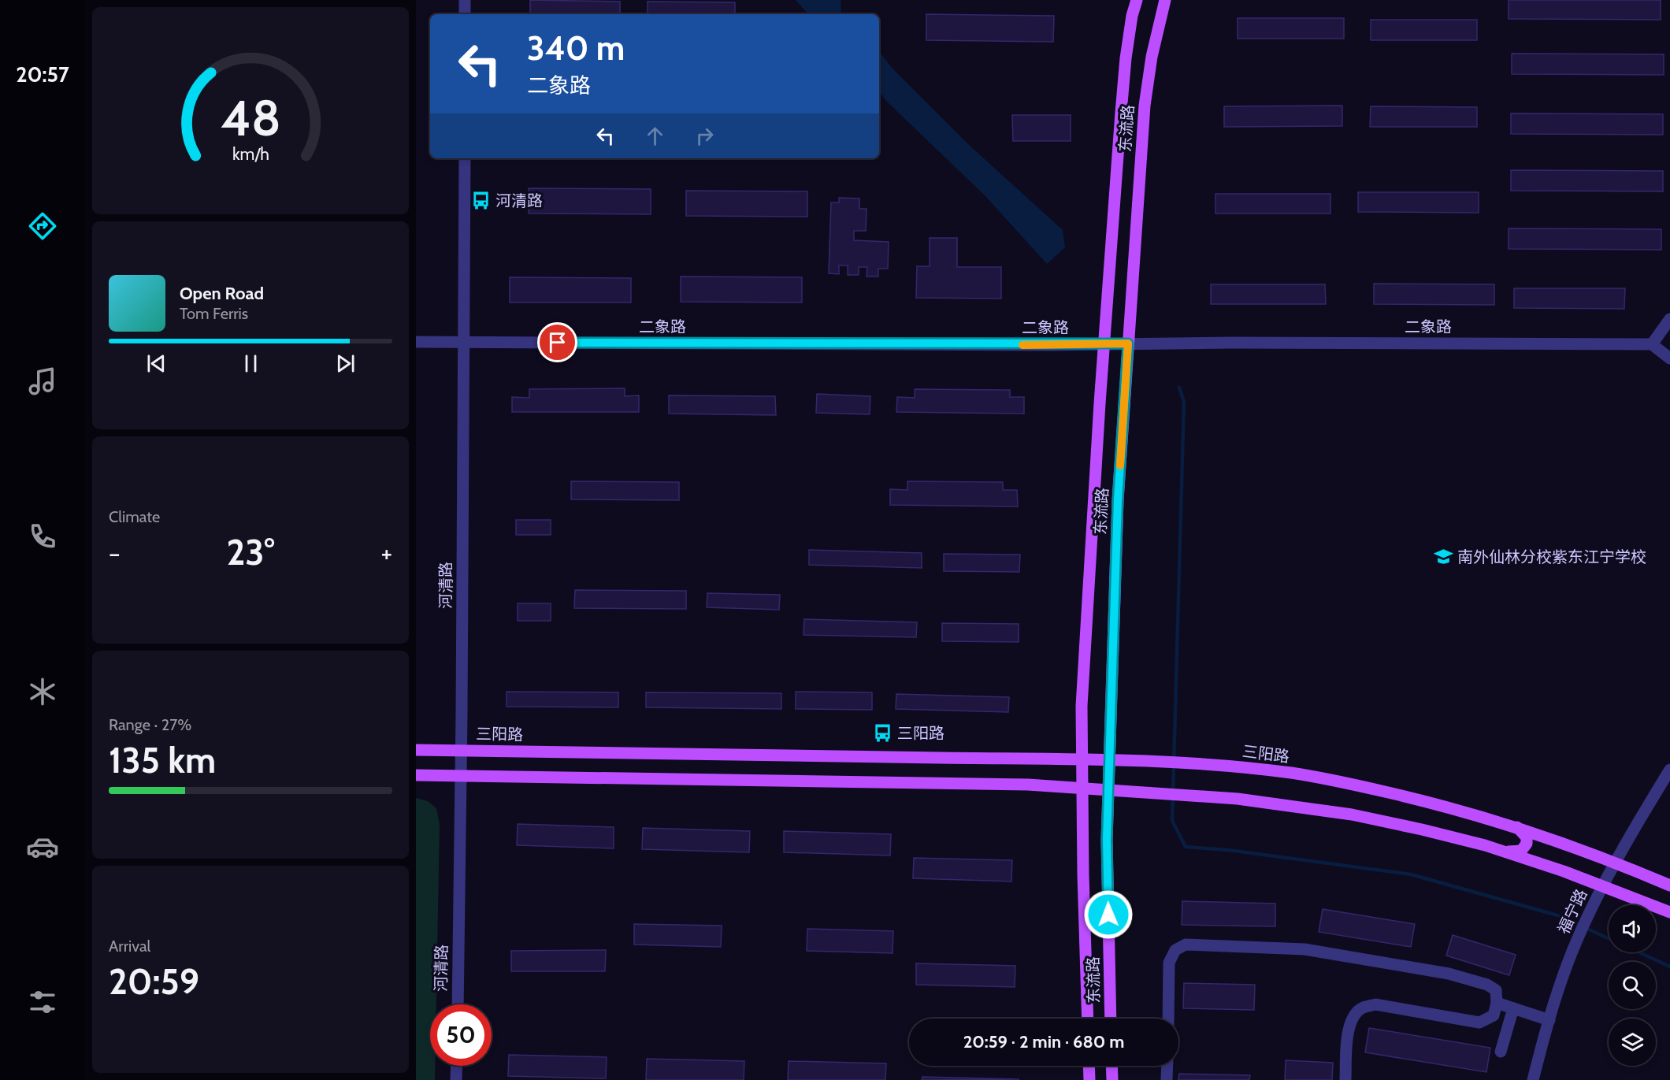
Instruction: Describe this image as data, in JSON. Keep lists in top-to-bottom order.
{
  "streets": {
    "main road": ["东流路", "三阳路"],
    "street": ["二象路", "河清路", "福宁路"]
  },
  "crossings": [
    ["东流路", "二象路"],
    ["东流路", "三阳路"],
    ["二象路", "河清路"],
    ["河清路", "三阳路"],
    ["三阳路", "福宁路"]
  ],
  "places": {
    "bus stop": ["河清路", "三阳路"],
    "school or university": ["南外仙林分校紫东江宁学校"]
  },
  "page": {
    "tabs": "20:57",
    "turn": ["340 m", "二象路"],
    "song": ["Open Road", "Tom Ferris"],
    "tile": [
      "Climate",
      ["Range · 27%", "135 km"],
      ["Arrival", "20:59"]
    ],
    "heat": ["−", "23°", "+"],
    "limit": "50",
    "trip": "20:59 · 2 min · 680 m",
    "gauge": ["48", "km/h"]
  }
}
